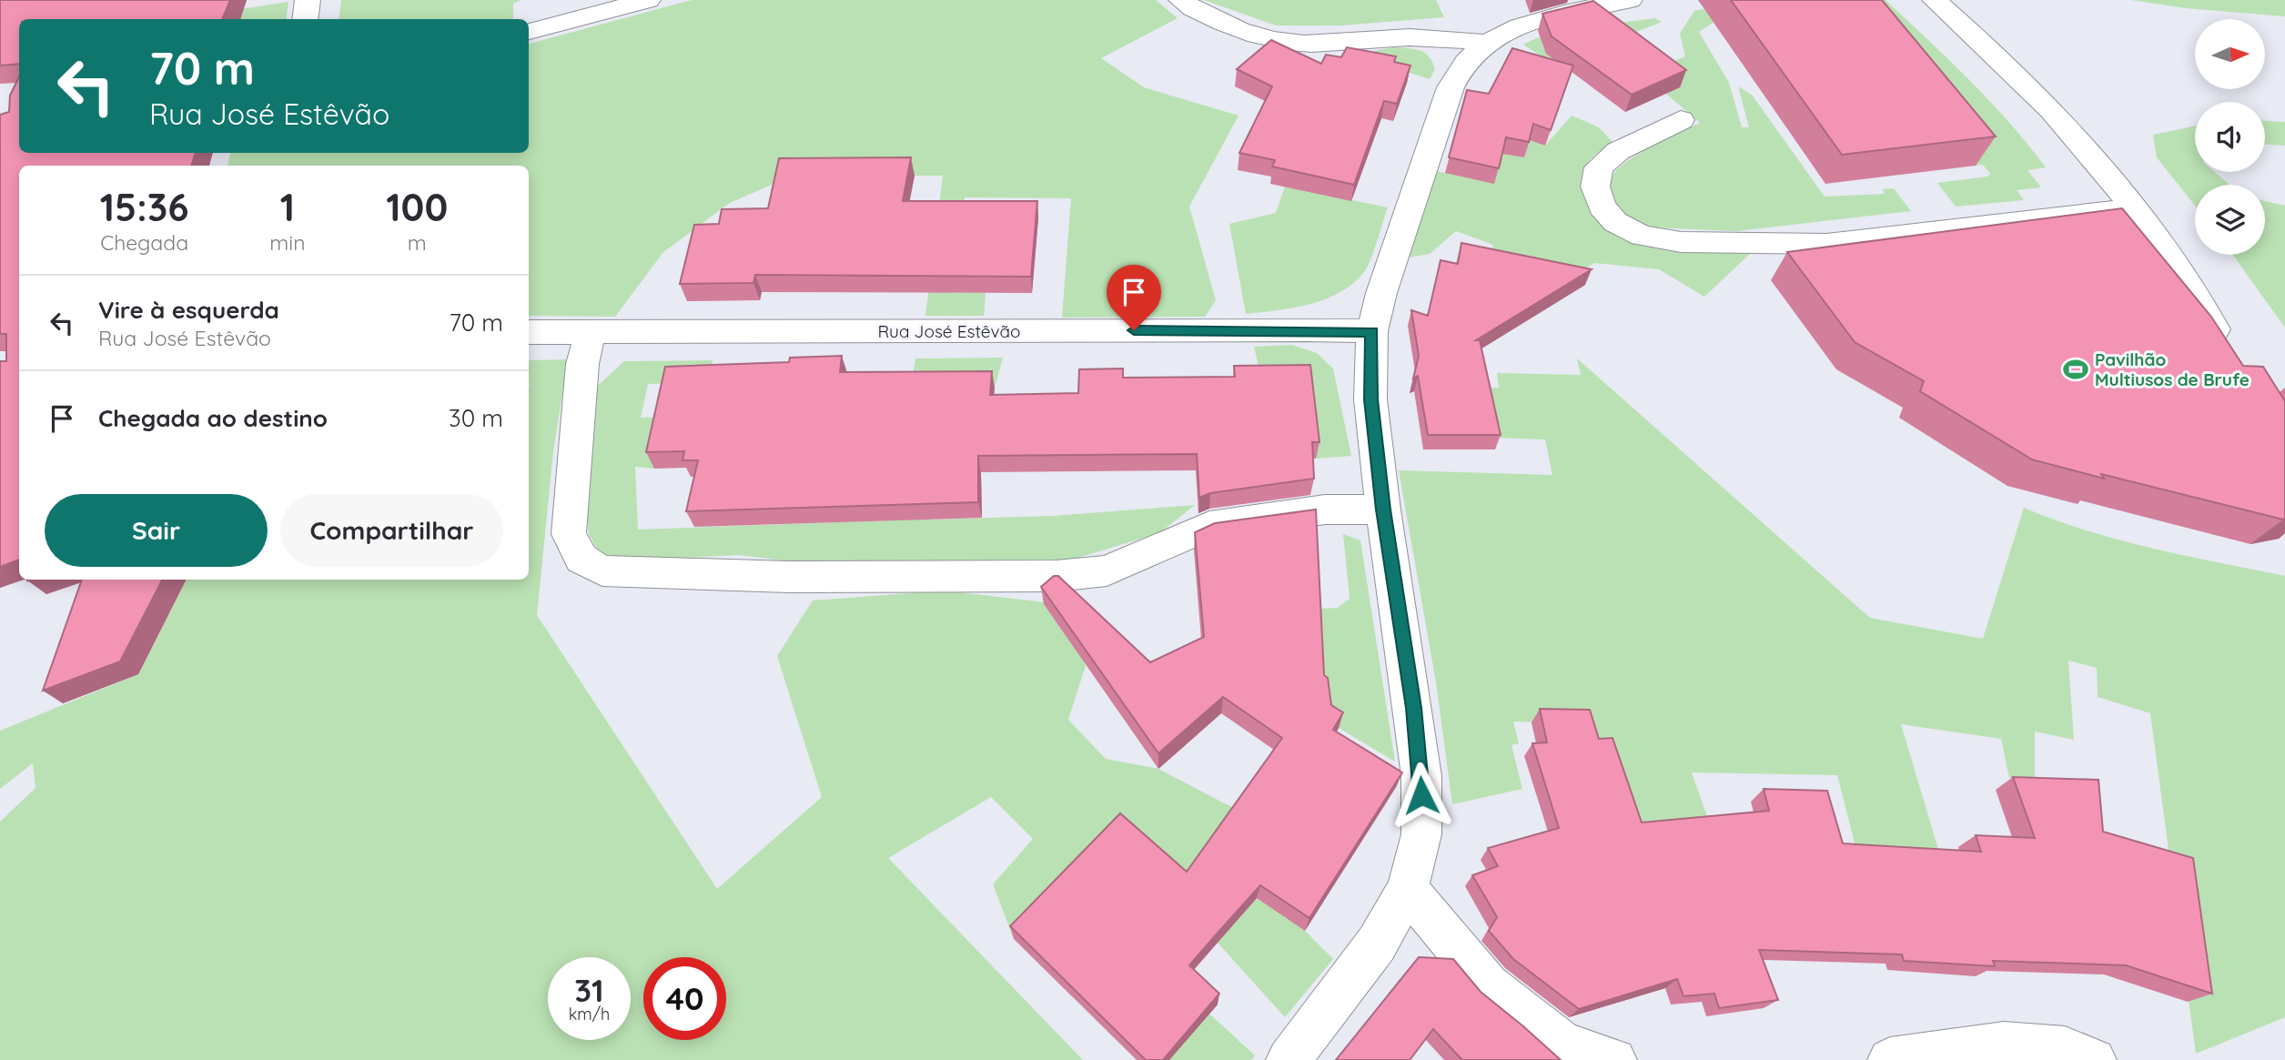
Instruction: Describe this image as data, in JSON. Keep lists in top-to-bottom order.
{
  "streets": {
    "street": ["Rua José Estêvão"]
  },
  "places": {
    "sports": ["Pavilhão Multiusos de Brufe"]
  },
  "north": "right",
  "page": {
    "turn": ["70 m", "Rua José Estêvão"],
    "eta": [
      "15:36",
      "Chegada",
      "1",
      "min",
      "100",
      "m"
    ],
    "list": [
      {
        "name": "Vire à esquerda",
        "note": "Rua José Estêvão",
        "value": "70 m"
      },
      {
        "name": "Chegada ao destino",
        "value": "30 m"
      }
    ],
    "buttons": ["Sair", "Compartilhar"],
    "speed": "31 km/h",
    "limit": "40"
  }
}
